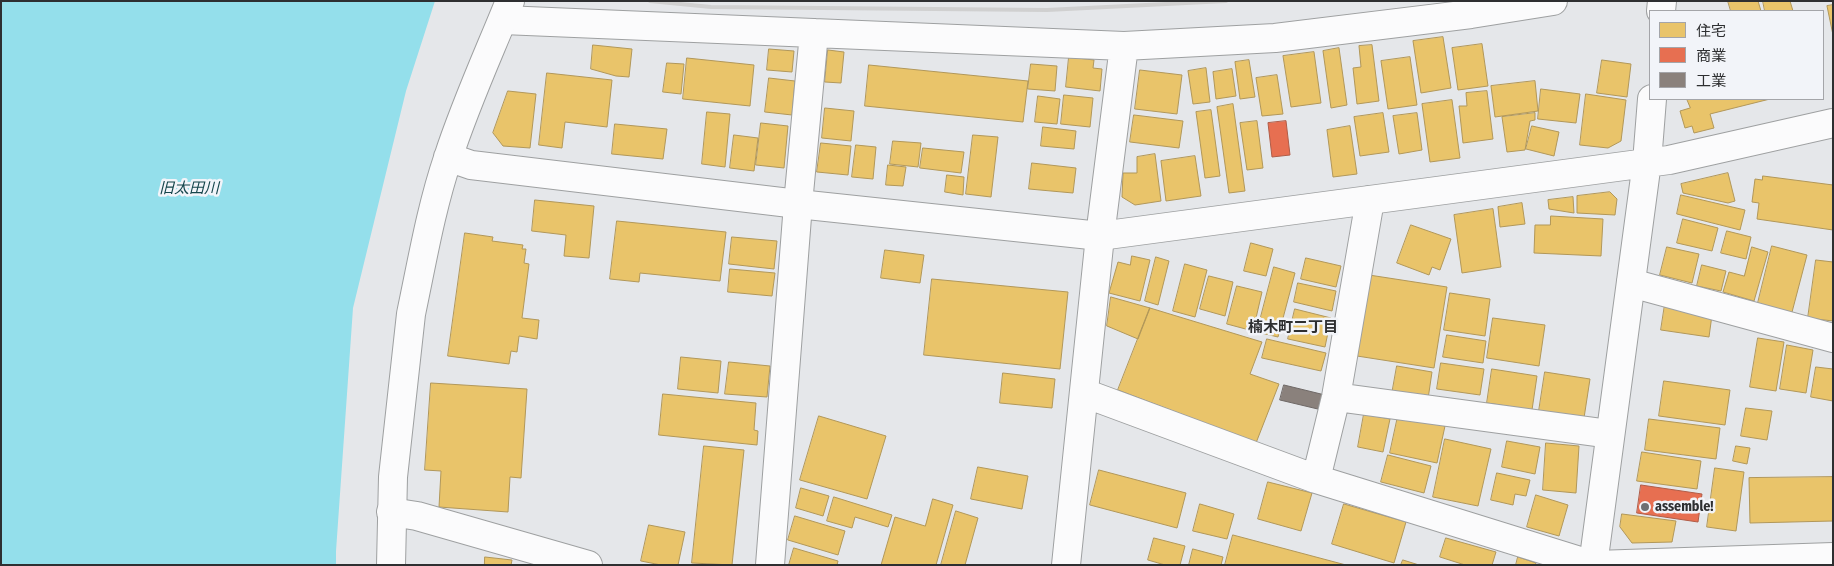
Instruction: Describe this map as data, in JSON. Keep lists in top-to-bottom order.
{
  "districts": ["楠木町二丁目"],
  "water": ["旧太田川"],
  "places": ["assemble!"],
  "legend": ["住宅", "商業", "工業"]
}
